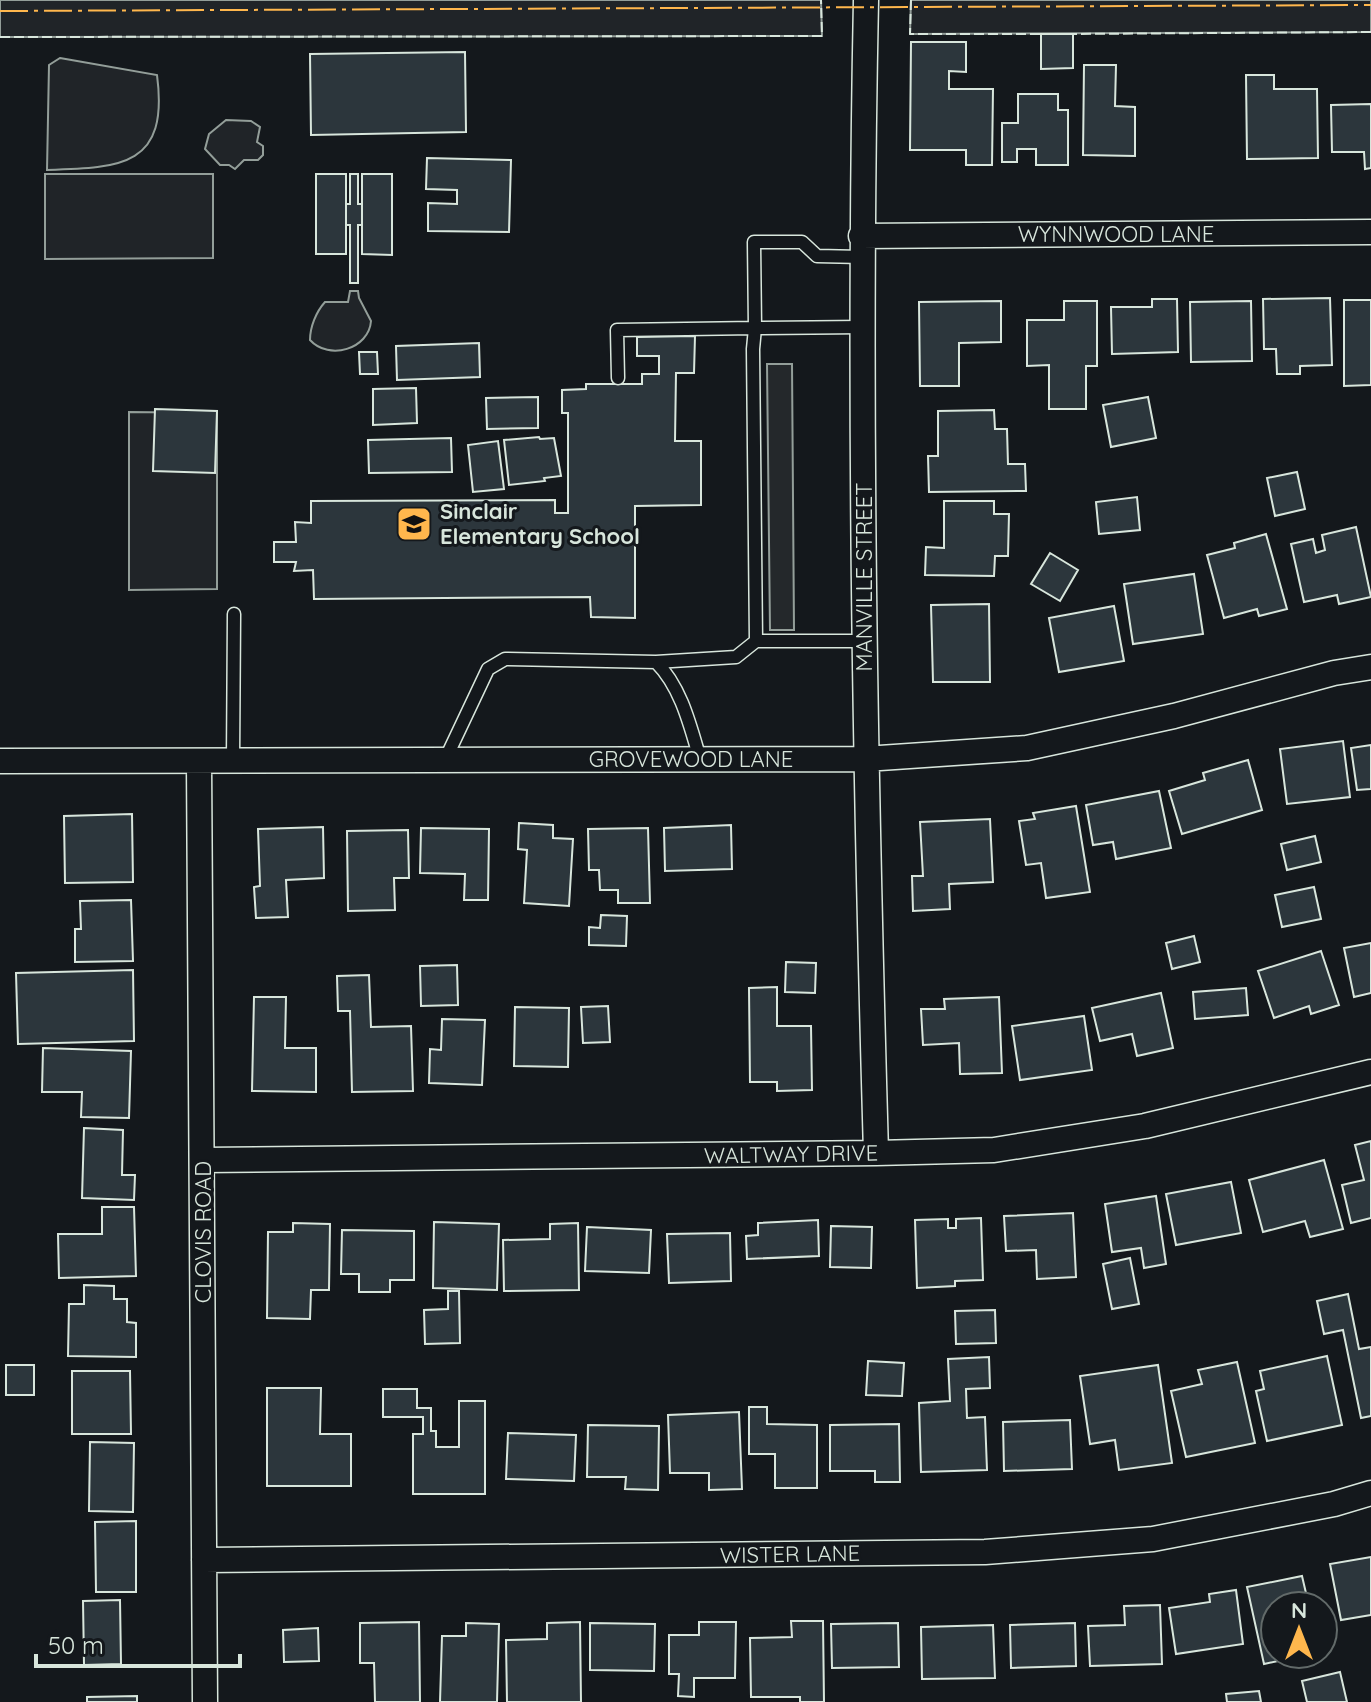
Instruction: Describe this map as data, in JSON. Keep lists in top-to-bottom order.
{
  "streets": {
    "street": [
      "WYNNWOOD LANE",
      "MANVILLE STREET",
      "GROVEWOOD LANE",
      "WALTWAY DRIVE",
      "CLOVIS ROAD",
      "WISTER LANE"
    ]
  },
  "crossings": [
    ["WYNNWOOD LANE", "MANVILLE STREET"],
    ["MANVILLE STREET", "GROVEWOOD LANE"],
    ["MANVILLE STREET", "WALTWAY DRIVE"],
    ["GROVEWOOD LANE", "CLOVIS ROAD"],
    ["WALTWAY DRIVE", "CLOVIS ROAD"],
    ["CLOVIS ROAD", "WISTER LANE"]
  ],
  "places": {
    "school or university": ["Sinclair Elementary School"]
  },
  "scale_bar": "50 m",
  "north": "top"
}
